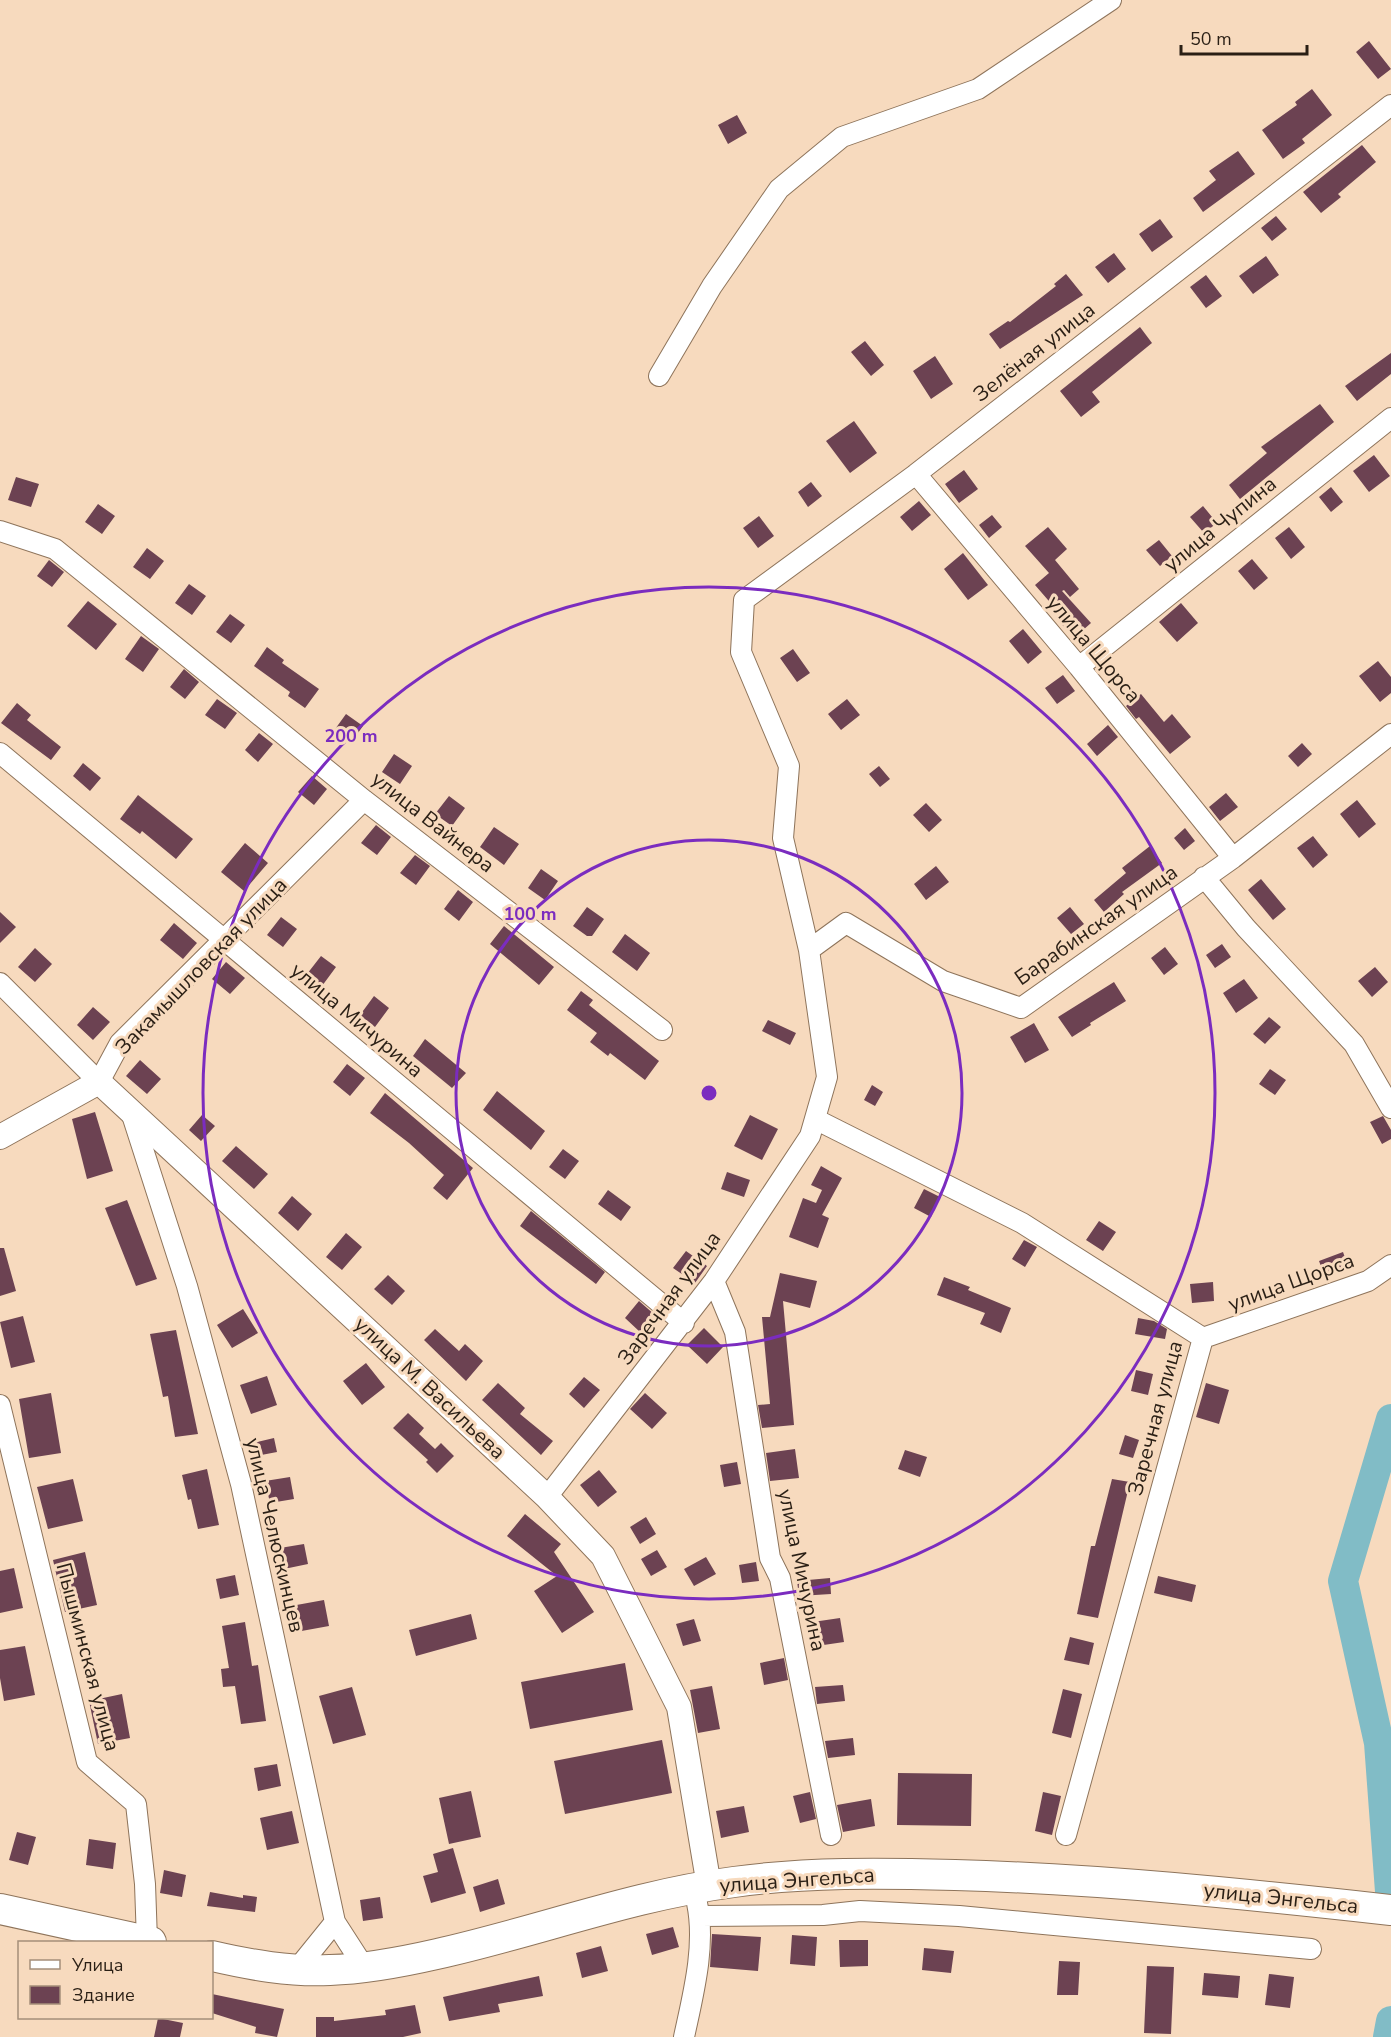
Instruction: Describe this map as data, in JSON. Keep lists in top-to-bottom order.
{
  "streets": {
    "main road": ["улица Энгельса"],
    "street": [
      "Зелёная улица",
      "улица Чупина",
      "улица Щорса",
      "улица Вайнера",
      "Барабинская улица",
      "Закамышловская улица",
      "улица Мичурина",
      "Заречная улица",
      "улица М. Васильева",
      "улица Челюскинцев",
      "Пышминская улица"
    ]
  },
  "crossings": [
    ["Зелёная улица", "улица Щорса"],
    ["Зелёная улица", "Заречная улица"],
    ["улица Чупина", "улица Щорса"],
    ["улица Щорса", "Барабинская улица"],
    ["улица Щорса", "Заречная улица"],
    ["улица Вайнера", "Закамышловская улица"],
    ["Барабинская улица", "Заречная улица"],
    ["Закамышловская улица", "улица Мичурина"],
    ["Закамышловская улица", "улица М. Васильева"],
    ["улица Мичурина", "Заречная улица"],
    ["Заречная улица", "улица М. Васильева"],
    ["улица М. Васильева", "улица Челюскинцев"],
    ["улица М. Васильева", "улица Энгельса"],
    ["улица Челюскинцев", "улица Энгельса"]
  ],
  "legend": ["Улица", "Здание"],
  "scale_bar": "50 m",
  "rings": ["200 m", "100 m"]
}
